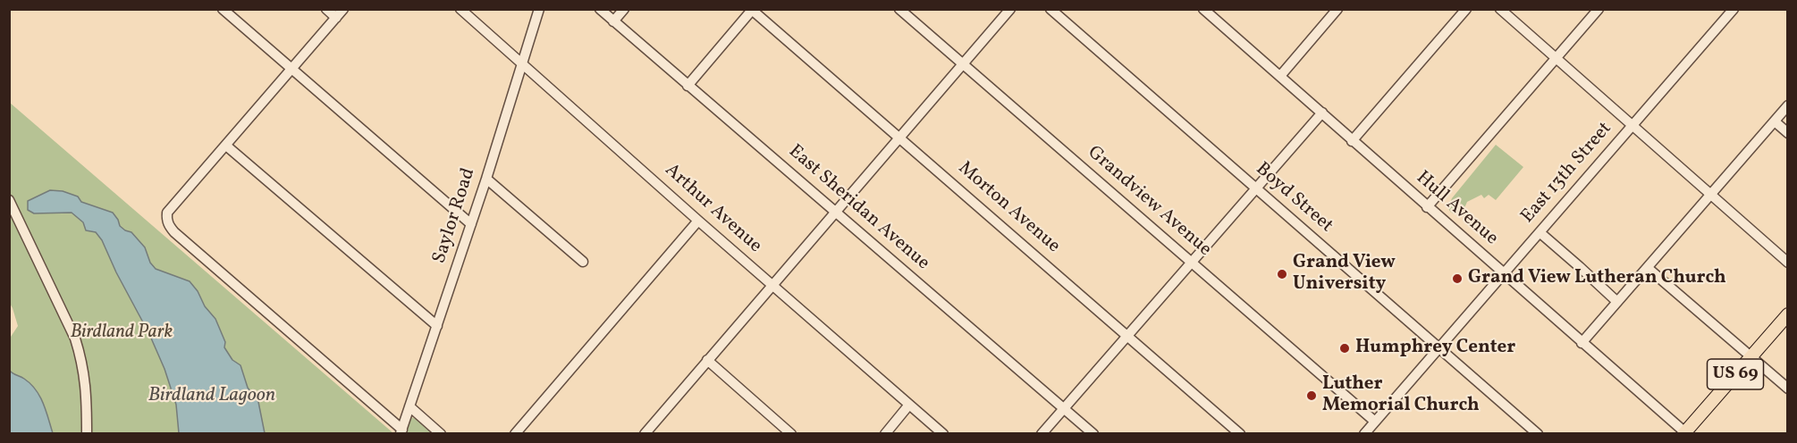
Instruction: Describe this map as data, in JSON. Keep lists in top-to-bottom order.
{
  "streets": {
    "main road": ["US 69"],
    "street": [
      "East 13th Street",
      "Boyd Street",
      "Grandview Avenue",
      "East Sheridan Avenue",
      "Morton Avenue",
      "Arthur Avenue",
      "Hull Avenue",
      "Saylor Road"
    ]
  },
  "crossings": [
    ["East 13th Street", "Boyd Street"],
    ["East 13th Street", "Grandview Avenue"],
    ["East 13th Street", "Hull Avenue"],
    ["Arthur Avenue", "Saylor Road"],
    ["Hull Avenue", "US 69"]
  ],
  "water": ["Birdland Lagoon"],
  "parks": ["Birdland Park"],
  "places": [
    "Grand View University",
    "Grand View Lutheran Church",
    "Humphrey Center",
    "Luther Memorial Church"
  ]
}
